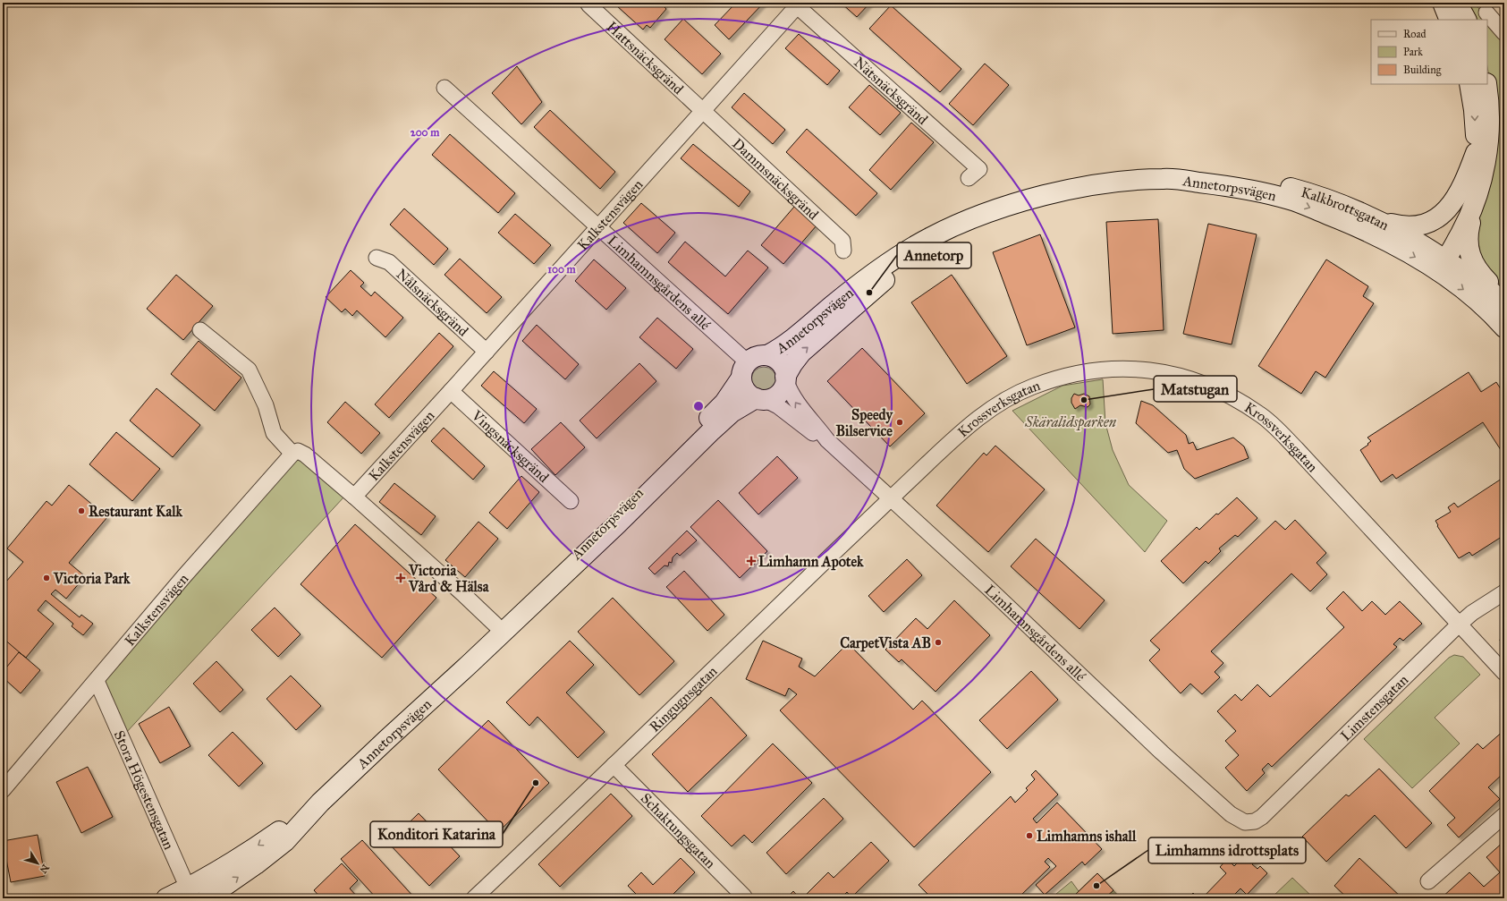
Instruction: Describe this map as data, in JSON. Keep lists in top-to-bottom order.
{
  "streets": {
    "main road": ["Annetorpsvägen", "Kalkbrottsgatan"],
    "street": [
      "Hattsnäcksgränd",
      "Nätsnäcksgränd",
      "Dammsnäcksgränd",
      "Kalkstensvägen",
      "Limhamnsgårdens allé",
      "Nålsnäcksgränd",
      "Krossverksgatan",
      "Vingsnäcksgränd",
      "Ringugnsgatan",
      "Limstensgatan",
      "Stora Högestensgatan",
      "Schaktungsgatan"
    ]
  },
  "crossings": [
    ["Hattsnäcksgränd", "Dammsnäcksgränd"],
    ["Hattsnäcksgränd", "Kalkstensvägen"],
    ["Nätsnäcksgränd", "Kalkstensvägen"],
    ["Dammsnäcksgränd", "Kalkstensvägen"],
    ["Annetorpsvägen", "Kalkbrottsgatan"],
    ["Annetorpsvägen", "Limhamnsgårdens allé"],
    ["Annetorpsvägen", "Stora Högestensgatan"],
    ["Kalkstensvägen", "Limhamnsgårdens allé"],
    ["Kalkstensvägen", "Nålsnäcksgränd"],
    ["Kalkstensvägen", "Vingsnäcksgränd"],
    ["Kalkstensvägen", "Stora Högestensgatan"],
    ["Limhamnsgårdens allé", "Krossverksgatan"],
    ["Limhamnsgårdens allé", "Ringugnsgatan"],
    ["Limhamnsgårdens allé", "Limstensgatan"],
    ["Krossverksgatan", "Ringugnsgatan"],
    ["Krossverksgatan", "Limstensgatan"],
    ["Ringugnsgatan", "Schaktungsgatan"]
  ],
  "parks": ["Skäralidsparken"],
  "places": {
    "other": [
      "Annetorp",
      "Matstugan",
      "Speedy Bilservice",
      "Restaurant Kalk",
      "Victoria Park",
      "CarpetVista AB",
      "Konditori Katarina",
      "Limhamns ishall",
      "Limhamns idrottsplats"
    ],
    "health": ["Limhamn Apotek", "Victoria Vård & Hälsa"]
  },
  "legend": ["Road", "Park", "Building"],
  "north": "bottom right",
  "rings": ["200 m", "100 m"]
}
